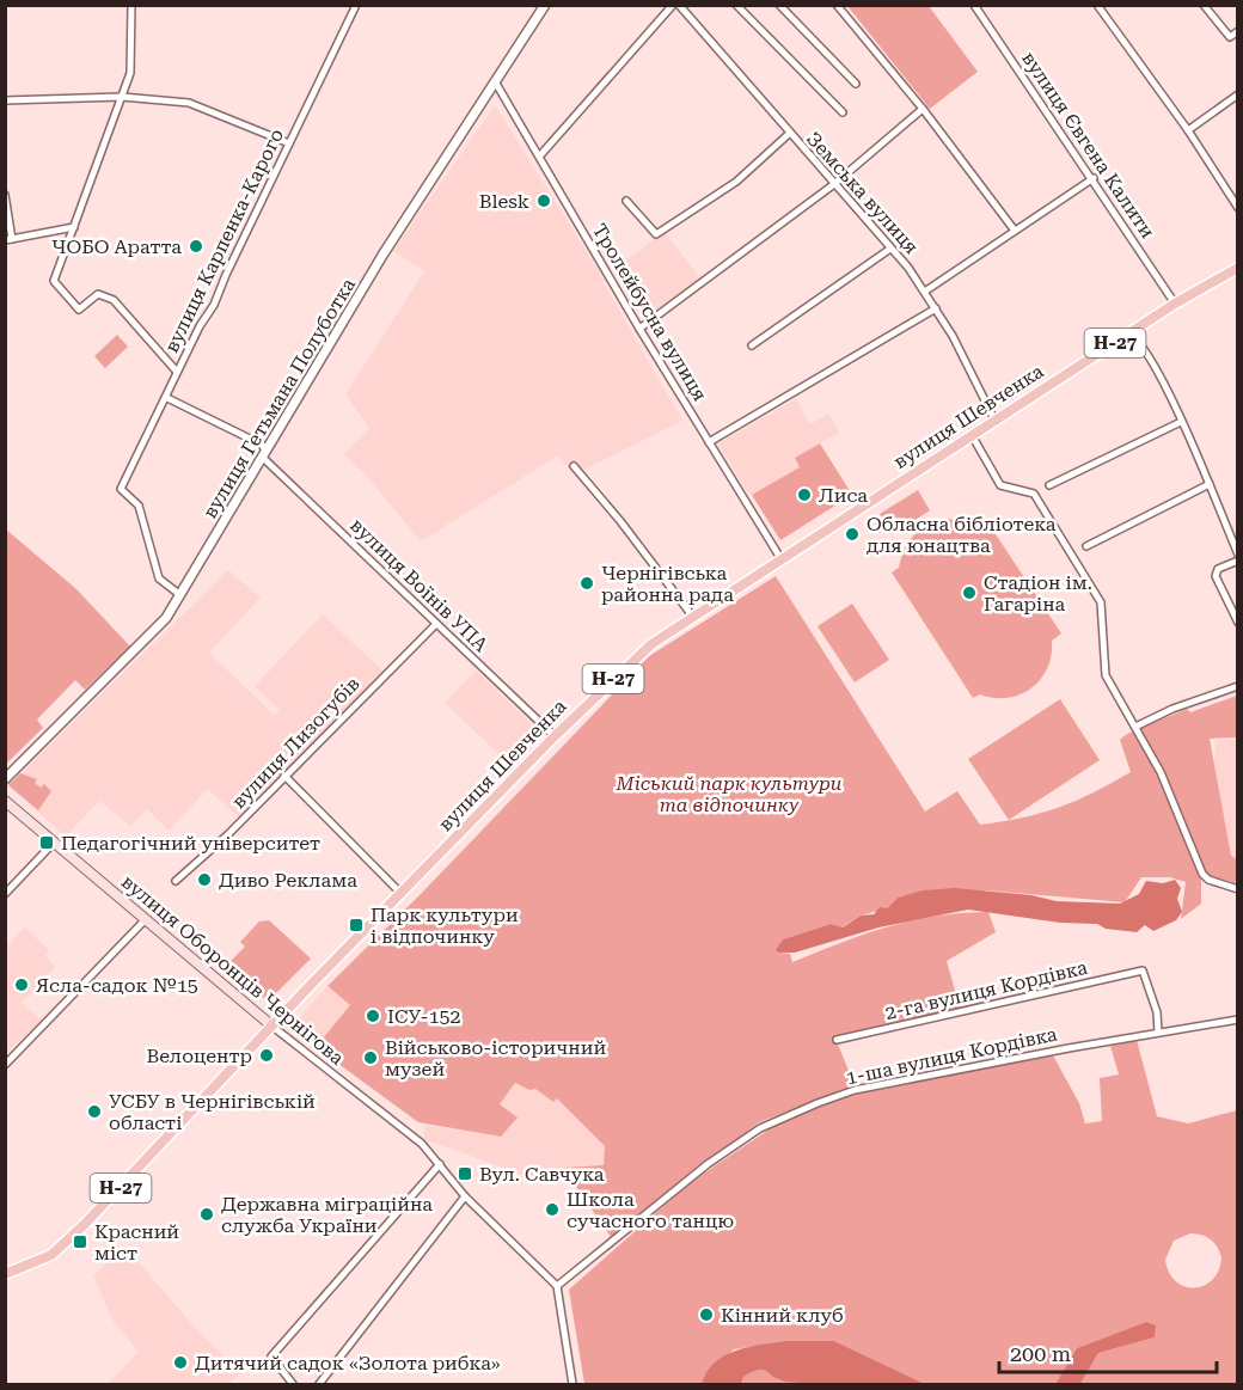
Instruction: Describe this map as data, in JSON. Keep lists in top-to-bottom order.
{
  "streets": {
    "main road": ["Н-27", "вулиця Шевченка", "вулиця Оборонців Чернігова"],
    "street": [
      "вулиця Євгена Калити",
      "Земська вулиця",
      "вулиця Карпенка-Карого",
      "Тролейбусна вулиця",
      "вулиця Гетьмана Полуботка",
      "вулиця Воїнів УПА",
      "вулиця Лизогубів",
      "2-га вулиця Кордівка",
      "1-ша вулиця Кордівка"
    ]
  },
  "crossings": [
    ["вулиця Євгена Калити", "вулиця Шевченка"],
    ["Земська вулиця", "вулиця Шевченка"],
    ["вулиця Карпенка-Карого", "вулиця Гетьмана Полуботка"],
    ["вулиця Карпенка-Карого", "вулиця Воїнів УПА"],
    ["Тролейбусна вулиця", "вулиця Гетьмана Полуботка"],
    ["Тролейбусна вулиця", "вулиця Шевченка"],
    ["вулиця Гетьмана Полуботка", "вулиця Воїнів УПА"],
    ["вулиця Шевченка", "вулиця Воїнів УПА"],
    ["вулиця Шевченка", "вулиця Оборонців Чернігова"],
    ["вулиця Воїнів УПА", "вулиця Лизогубів"],
    ["вулиця Оборонців Чернігова", "1-ша вулиця Кордівка"],
    ["2-га вулиця Кордівка", "1-ша вулиця Кордівка"]
  ],
  "parks": ["Міський парк культури та відпочинку"],
  "places": {
    "other": [
      "Blesk",
      "ЧОБО Аратта",
      "Лиса",
      "Обласна бібліотека для юнацтва",
      "Чернігівська районна рада",
      "Стадіон ім. Гагаріна",
      "Диво Реклама",
      "Ясла-садок №15",
      "ІСУ-152",
      "Велоцентр",
      "Військово-історичний музей",
      "УСБУ в Чернігівській області",
      "Школа сучасного танцю",
      "Державна міграційна служба України",
      "Кінний клуб",
      "Дитячий садок «Золота рибка»"
    ],
    "transit": [
      "Педагогічний університет",
      "Парк культури і відпочинку",
      "Вул. Савчука",
      "Красний міст"
    ]
  },
  "scale_bar": "200 m"
}
